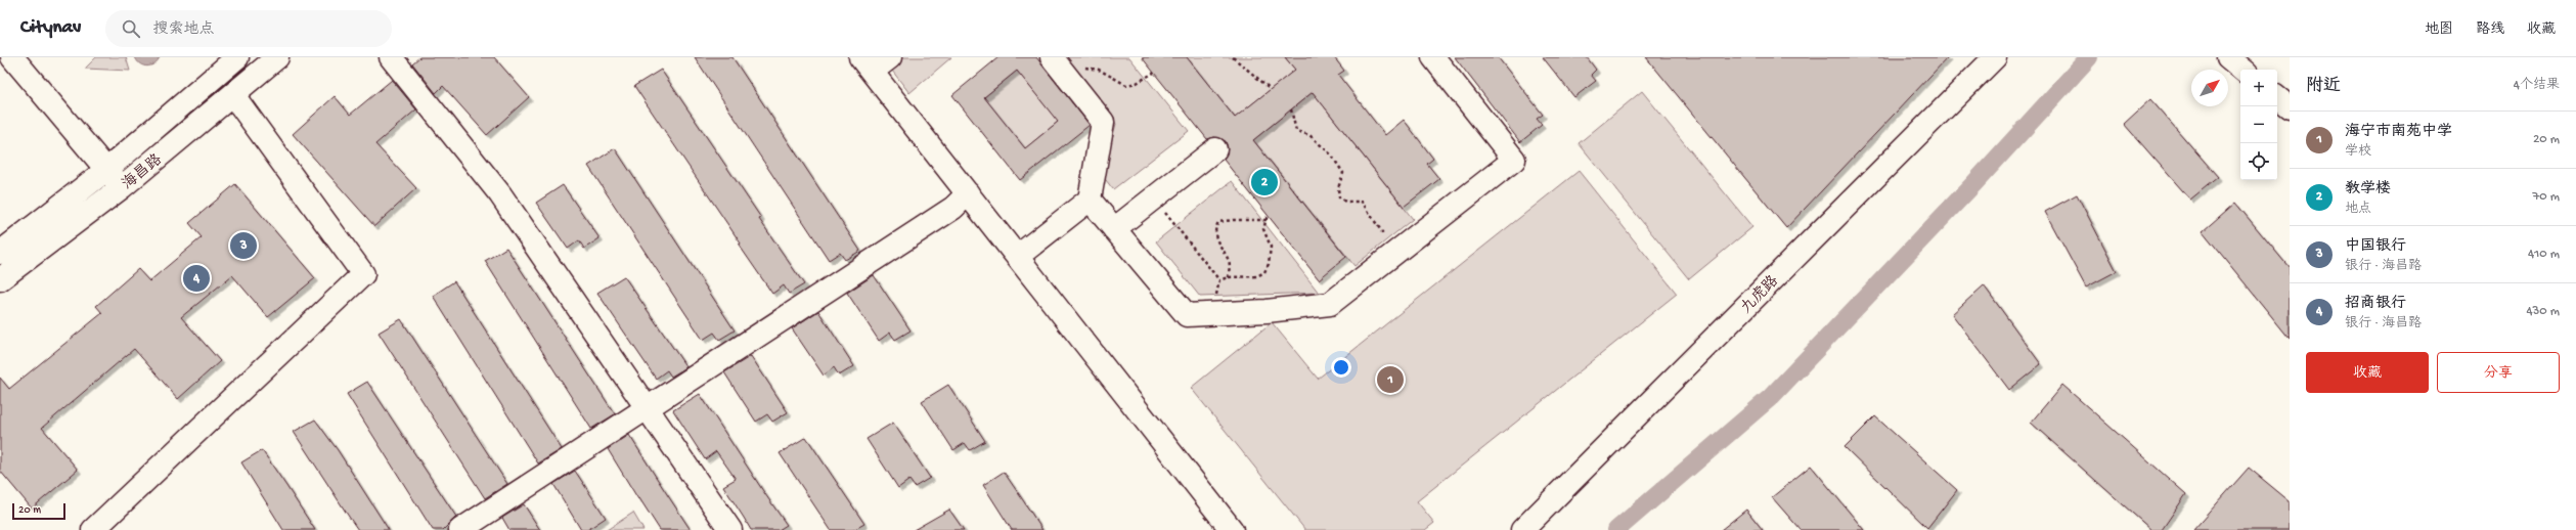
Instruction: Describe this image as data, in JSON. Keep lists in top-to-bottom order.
{
  "streets": {
    "street": ["海昌路", "九虎路"]
  },
  "scale_bar": "20 m",
  "north": "top right",
  "page": {
    "header": "Citynav",
    "search": "搜索地点",
    "nav": ["地图", "路线", "收藏"],
    "heading": ["附近", "4个结果"],
    "map_buttons": ["+", "−"],
    "list": [
      {
        "mark": "1",
        "name": "海宁市南苑中学",
        "note": "学校",
        "value": "20 m"
      },
      {
        "mark": "2",
        "name": "教学楼",
        "note": "地点",
        "value": "70 m"
      },
      {
        "mark": "3",
        "name": "中国银行",
        "note": "银行 · 海昌路",
        "value": "410 m"
      },
      {
        "mark": "4",
        "name": "招商银行",
        "note": "银行 · 海昌路",
        "value": "430 m"
      }
    ],
    "pins": [
      "2",
      "3",
      "4",
      "1"
    ],
    "buttons": ["收藏", "分享"],
    "scale": "20 m"
  }
}
